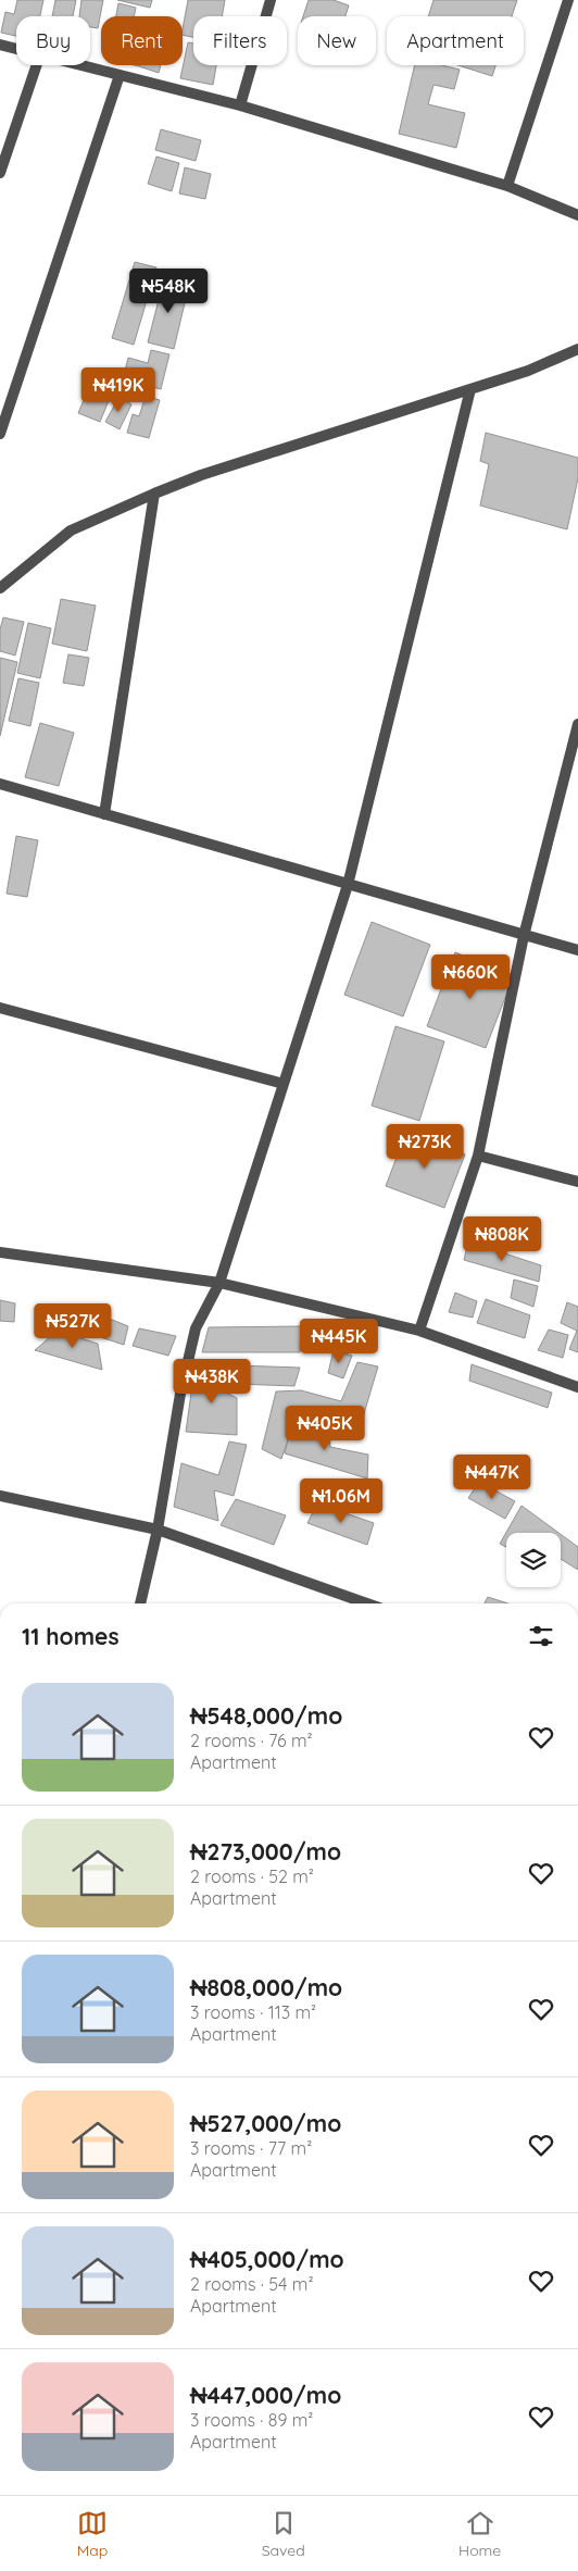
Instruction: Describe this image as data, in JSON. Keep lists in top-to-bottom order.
{
  "page": {
    "chip": [
      "Buy",
      "Rent",
      "Filters",
      "New",
      "Apartment"
    ],
    "price": [
      "₦548K",
      "₦419K",
      "₦660K",
      "₦273K",
      "₦808K",
      "₦527K",
      "₦445K",
      "₦438K",
      "₦405K",
      "₦447K",
      "₦1.06M"
    ],
    "heading": "11 homes",
    "list": [
      {
        "name": "₦548,000/mo",
        "note": "2 rooms · 76 m² · Apartment"
      },
      {
        "name": "₦273,000/mo",
        "note": "2 rooms · 52 m² · Apartment"
      },
      {
        "name": "₦808,000/mo",
        "note": "3 rooms · 113 m² · Apartment"
      },
      {
        "name": "₦527,000/mo",
        "note": "3 rooms · 77 m² · Apartment"
      },
      {
        "name": "₦405,000/mo",
        "note": "2 rooms · 54 m² · Apartment"
      },
      {
        "name": "₦447,000/mo",
        "note": "3 rooms · 89 m² · Apartment"
      }
    ],
    "tabs": ["Map", "Saved", "Home"]
  }
}
